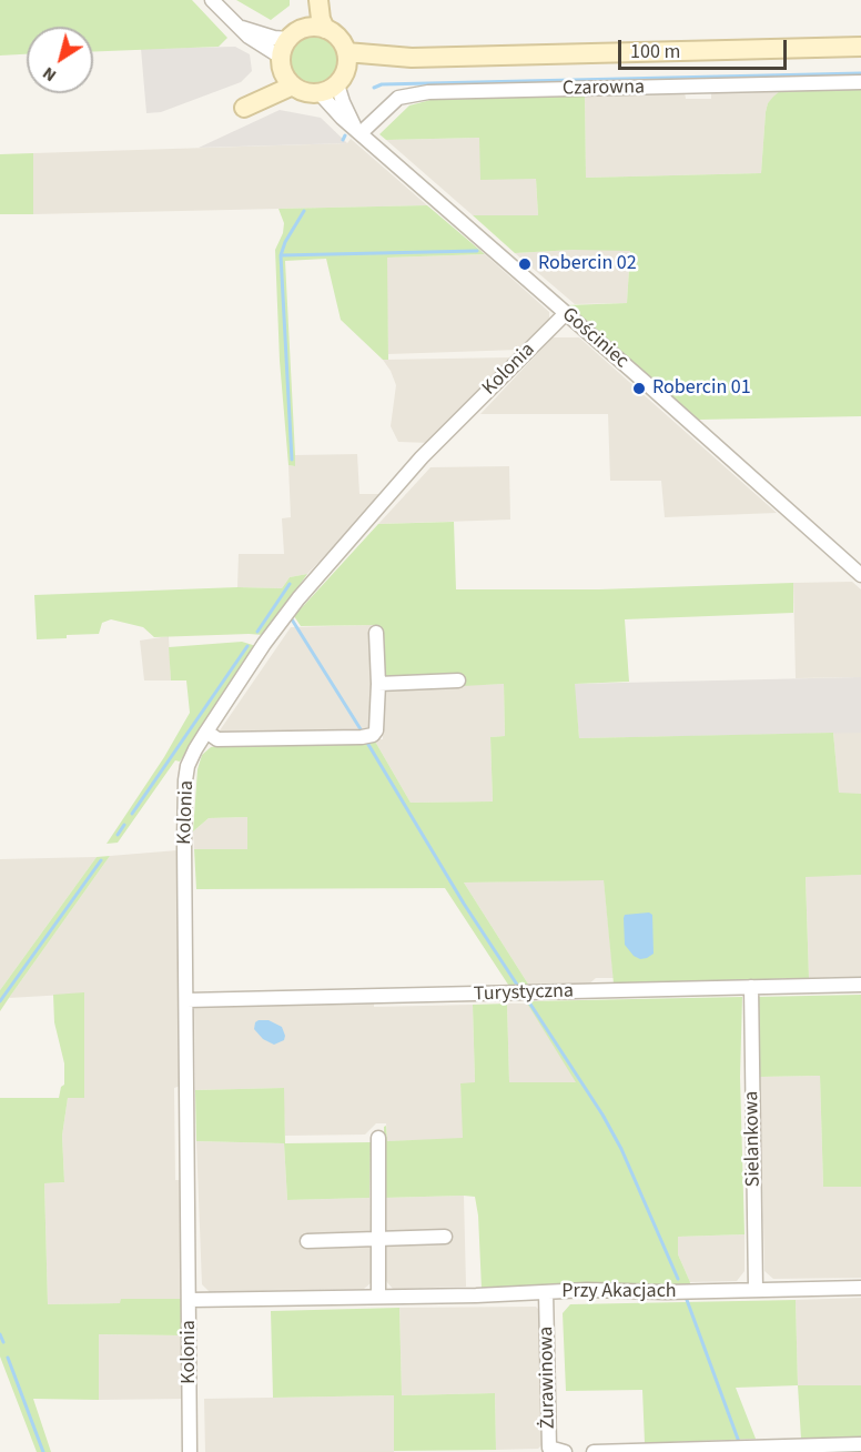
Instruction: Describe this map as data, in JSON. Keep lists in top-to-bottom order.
{
  "streets": {
    "street": [
      "Czarowna",
      "Gościniec",
      "Kolonia",
      "Turystyczna",
      "Sielankowa",
      "Przy Akacjach",
      "Żurawinowa"
    ]
  },
  "crossings": [
    ["Czarowna", "Gościniec"],
    ["Gościniec", "Kolonia"],
    ["Kolonia", "Turystyczna"],
    ["Kolonia", "Przy Akacjach"],
    ["Turystyczna", "Sielankowa"],
    ["Sielankowa", "Przy Akacjach"],
    ["Przy Akacjach", "Żurawinowa"]
  ],
  "places": ["Robercin 02", "Robercin 01"],
  "scale_bar": "100 m",
  "north": "bottom left"
}
